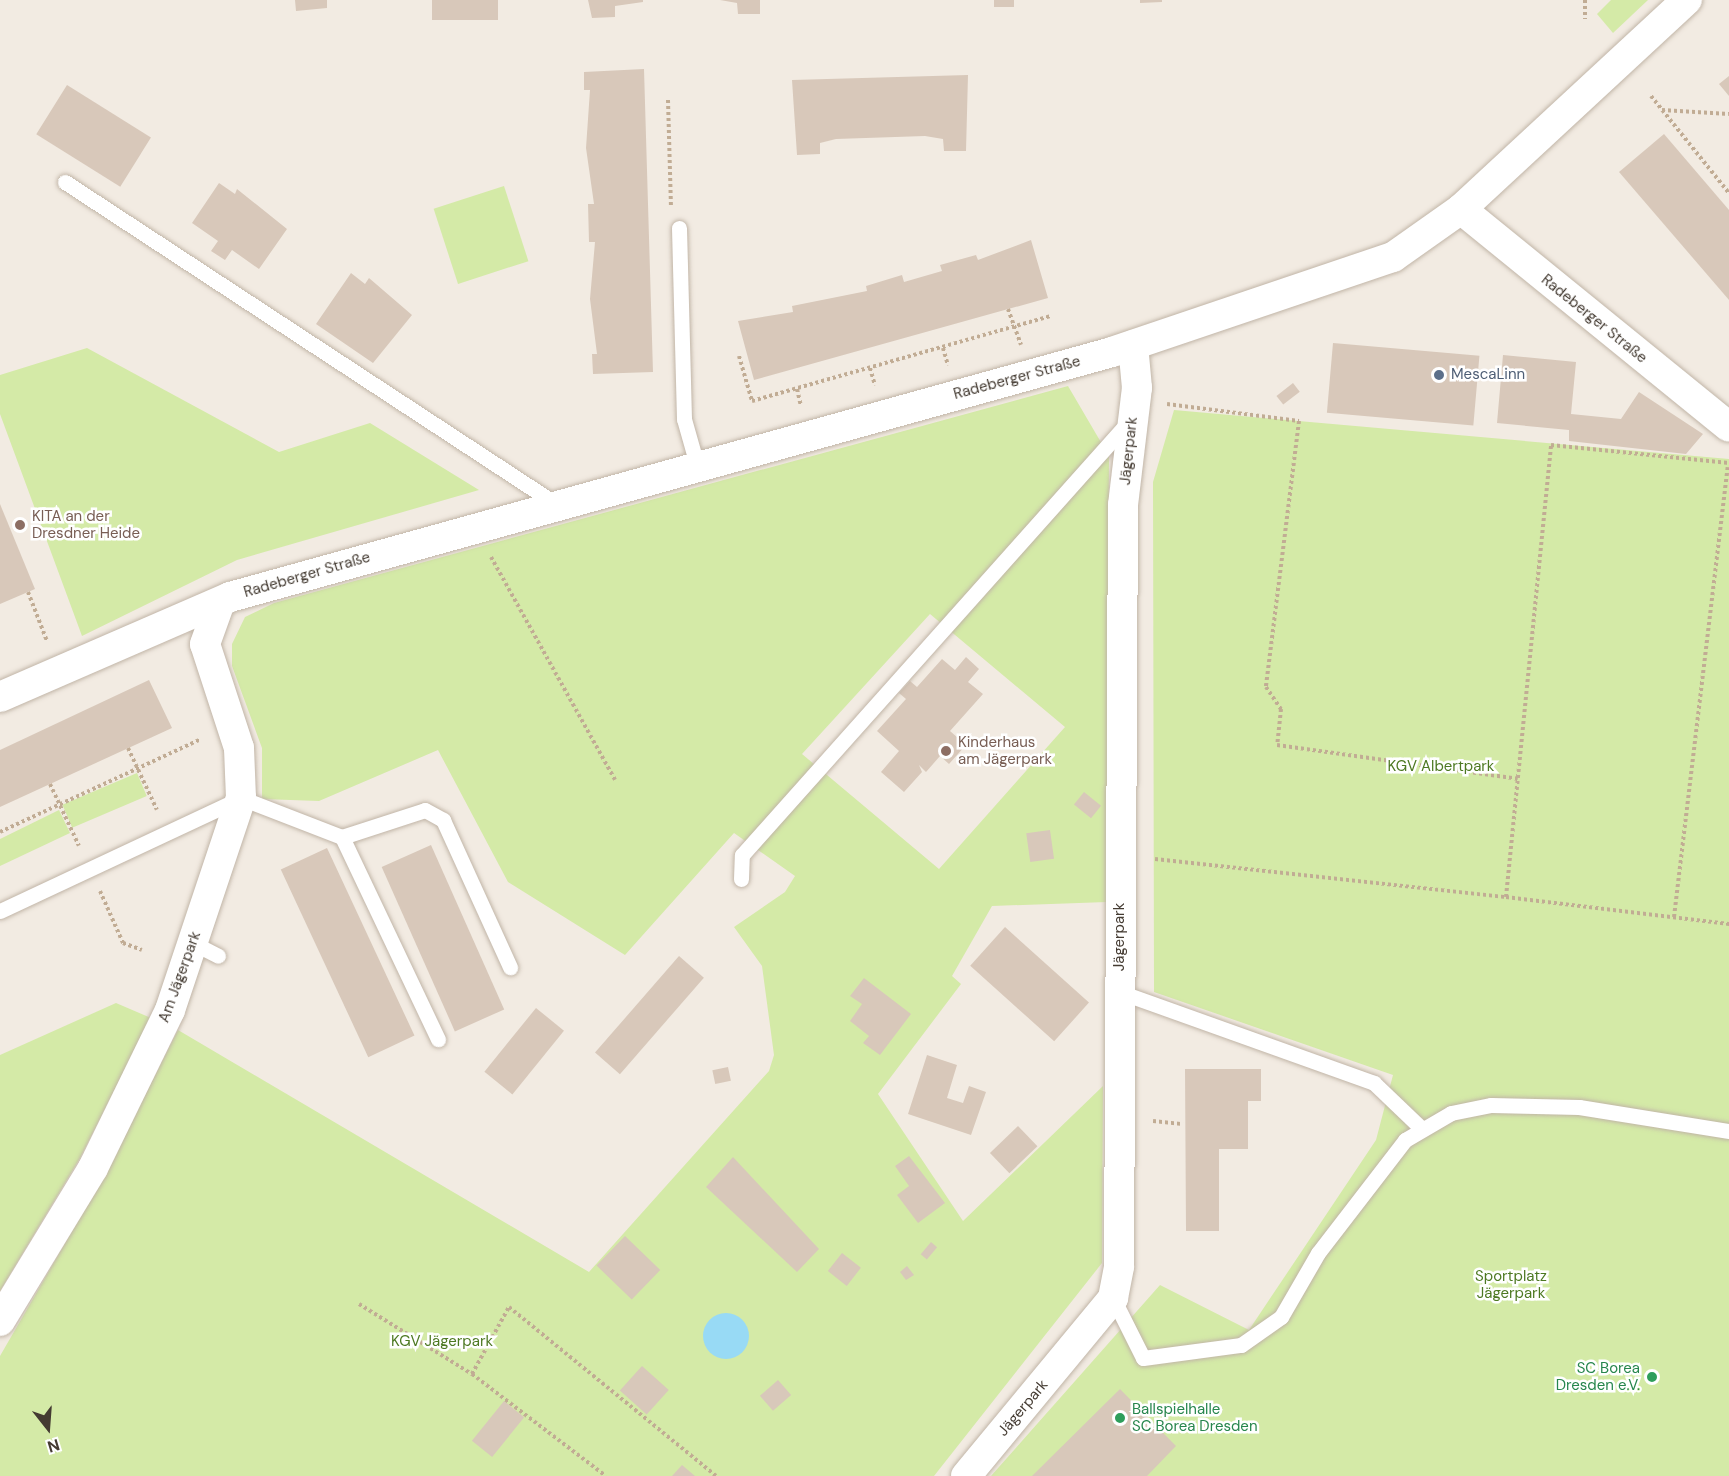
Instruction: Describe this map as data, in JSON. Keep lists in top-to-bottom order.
{
  "streets": {
    "street": ["Radeberger Straße", "Jägerpark", "Am Jägerpark"]
  },
  "crossings": [
    ["Radeberger Straße", "Jägerpark"],
    ["Radeberger Straße", "Am Jägerpark"]
  ],
  "parks": ["KGV Albertpark", "Sportplatz Jägerpark", "KGV Jägerpark"],
  "places": [
    "MescaLinn",
    "KITA an der Dresdner Heide",
    "Kinderhaus am Jägerpark",
    "SC Borea Dresden e.V.",
    "Ballspielhalle SC Borea Dresden"
  ],
  "north": "bottom"
}
